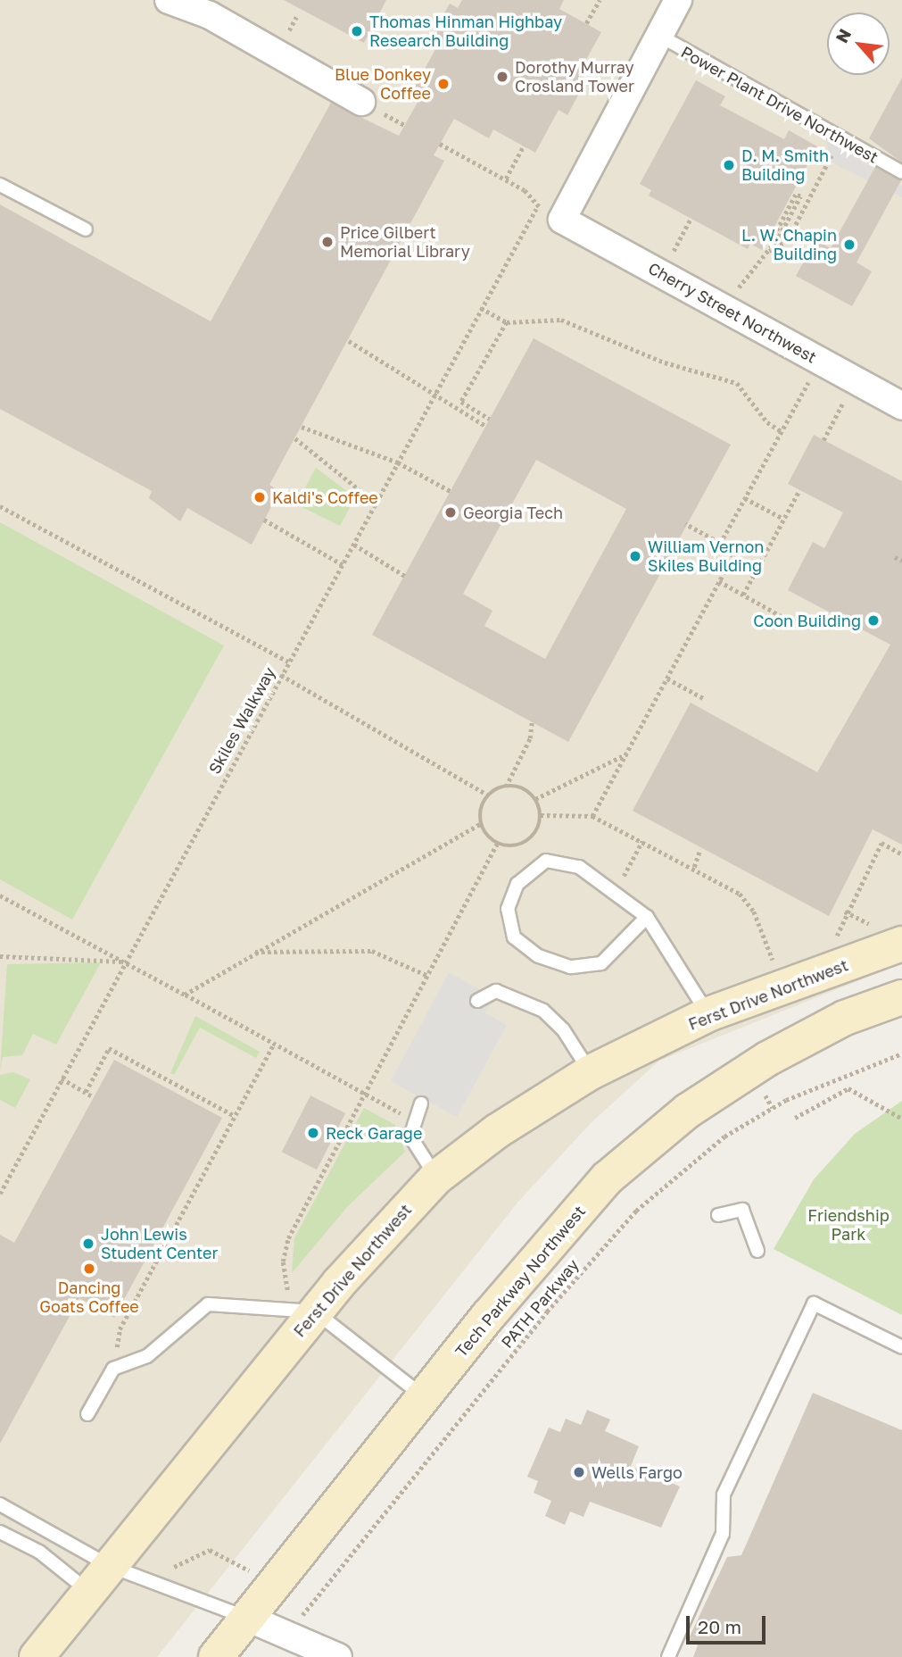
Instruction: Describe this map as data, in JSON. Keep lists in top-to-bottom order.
{
  "streets": {
    "street": ["Cherry Street Northwest", "Ferst Drive Northwest", "Tech Parkway Northwest"],
    "lane": ["Power Plant Drive Northwest"],
    "path": ["Skiles Walkway", "PATH Parkway"]
  },
  "parks": ["Friendship Park"],
  "places": [
    "Thomas Hinman Highbay Research Building",
    "Dorothy Murray Crosland Tower",
    "Blue Donkey Coffee",
    "D. M. Smith Building",
    "Price Gilbert Memorial Library",
    "L. W. Chapin Building",
    "Kaldi's Coffee",
    "Georgia Tech",
    "William Vernon Skiles Building",
    "Coon Building",
    "Reck Garage",
    "John Lewis Student Center",
    "Dancing Goats Coffee",
    "Wells Fargo"
  ],
  "scale_bar": "20 m",
  "north": "top left"
}
